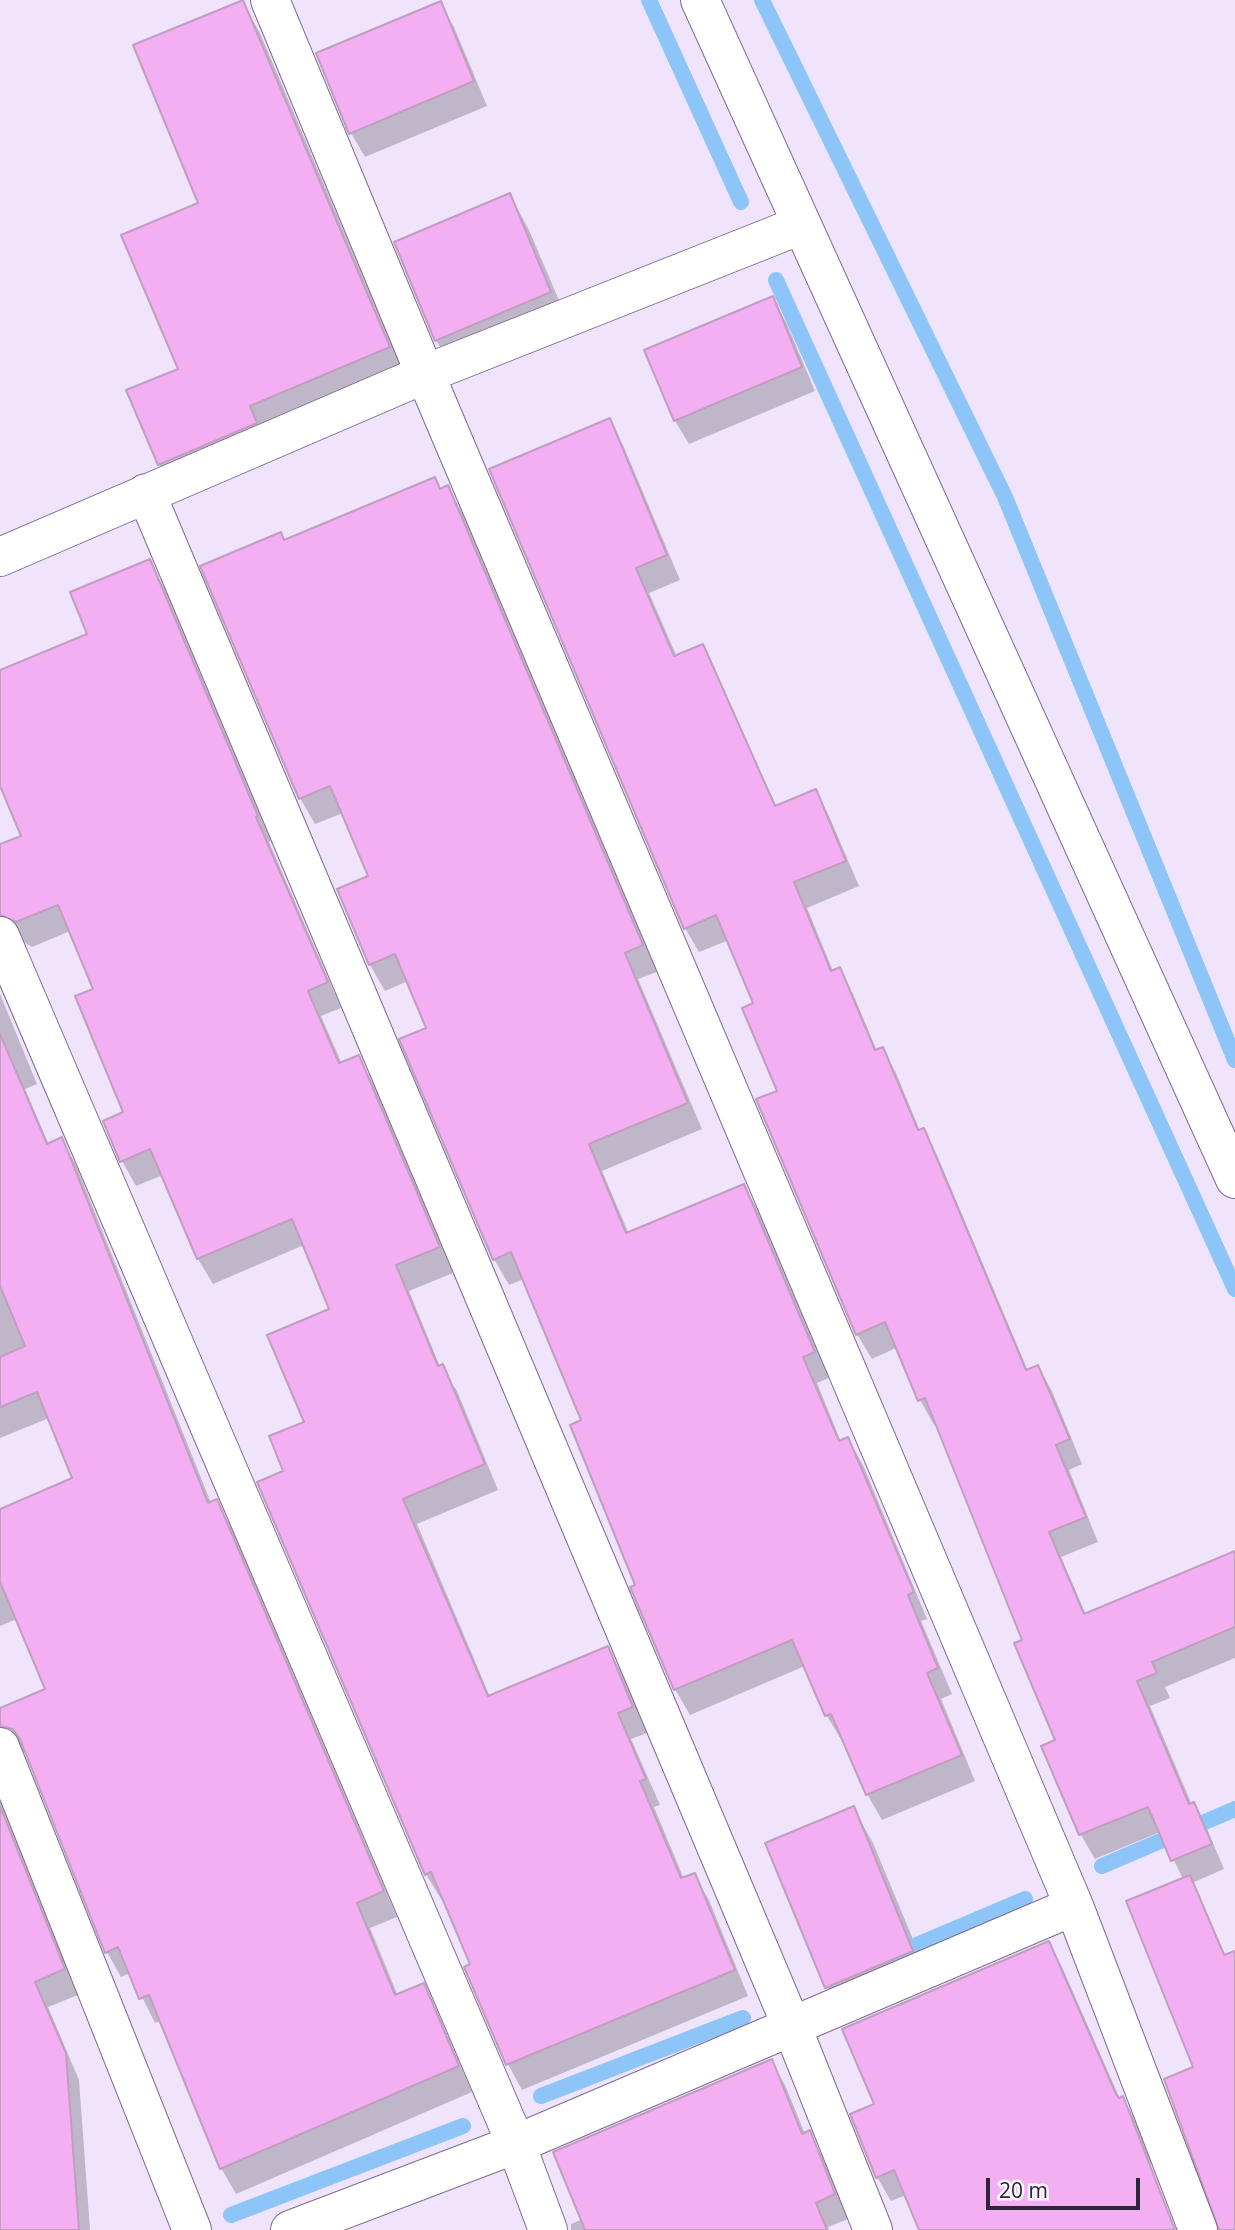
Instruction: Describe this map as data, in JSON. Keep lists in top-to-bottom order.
{
  "scale_bar": "20 m"
}
